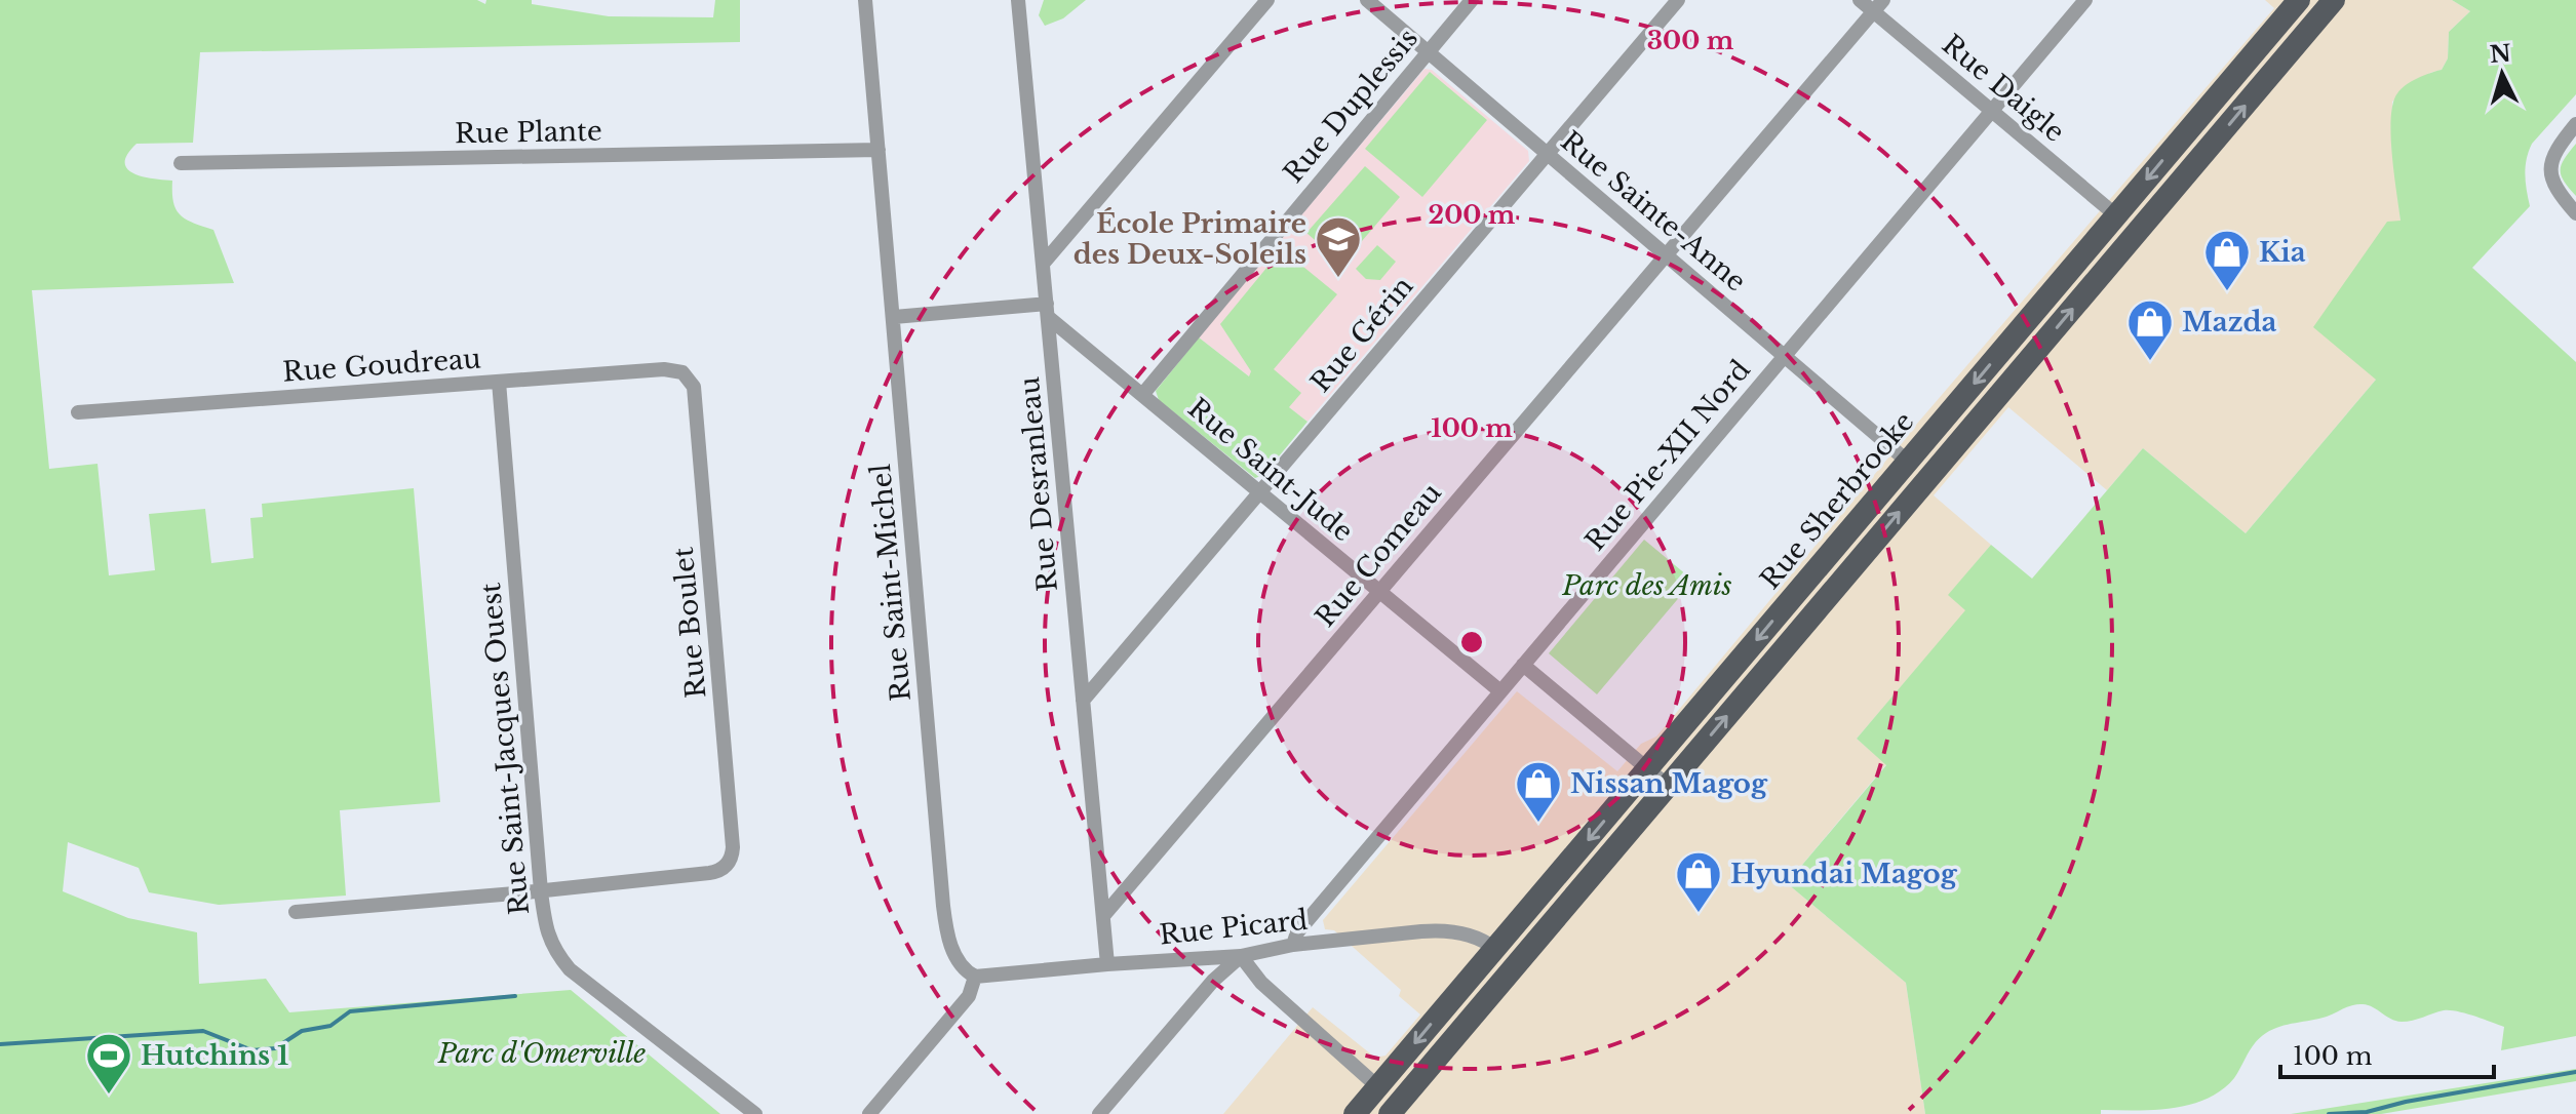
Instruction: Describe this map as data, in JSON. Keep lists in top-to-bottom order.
{
  "streets": {
    "main road": ["Rue Sherbrooke"],
    "street": [
      "Rue Daigle",
      "Rue Duplessis",
      "Rue Plante",
      "Rue Sainte-Anne",
      "Rue Gérin",
      "Rue Goudreau",
      "Rue Pie-XII Nord",
      "Rue Saint-Jude",
      "Rue Desranleau",
      "Rue Comeau",
      "Rue Saint-Michel",
      "Rue Boulet",
      "Rue Saint-Jacques Ouest",
      "Rue Picard"
    ]
  },
  "crossings": [
    ["Rue Daigle", "Rue Pie-XII Nord"],
    ["Rue Daigle", "Rue Sherbrooke"],
    ["Rue Daigle", "Rue Comeau"],
    ["Rue Duplessis", "Rue Sainte-Anne"],
    ["Rue Duplessis", "Rue Saint-Jude"],
    ["Rue Plante", "Rue Saint-Michel"],
    ["Rue Sainte-Anne", "Rue Gérin"],
    ["Rue Sainte-Anne", "Rue Pie-XII Nord"],
    ["Rue Sainte-Anne", "Rue Sherbrooke"],
    ["Rue Sainte-Anne", "Rue Comeau"],
    ["Rue Gérin", "Rue Saint-Jude"],
    ["Rue Gérin", "Rue Desranleau"],
    ["Rue Goudreau", "Rue Boulet"],
    ["Rue Goudreau", "Rue Saint-Jacques Ouest"],
    ["Rue Pie-XII Nord", "Rue Saint-Jude"],
    ["Rue Pie-XII Nord", "Rue Picard"],
    ["Rue Saint-Jude", "Rue Desranleau"],
    ["Rue Saint-Jude", "Rue Comeau"],
    ["Rue Desranleau", "Rue Comeau"],
    ["Rue Desranleau", "Rue Picard"],
    ["Rue Sherbrooke", "Rue Picard"],
    ["Rue Saint-Michel", "Rue Picard"],
    ["Rue Boulet", "Rue Saint-Jacques Ouest"]
  ],
  "parks": ["Parc des Amis", "Parc d'Omerville"],
  "places": {
    "school or university": ["École Primaire des Deux-Soleils"],
    "shop": [
      "Kia",
      "Mazda",
      "Nissan Magog",
      "Hyundai Magog"
    ],
    "sports": ["Hutchins 1"]
  },
  "scale_bar": "100 m",
  "north": "top",
  "rings": ["300 m", "200 m", "100 m"]
}
